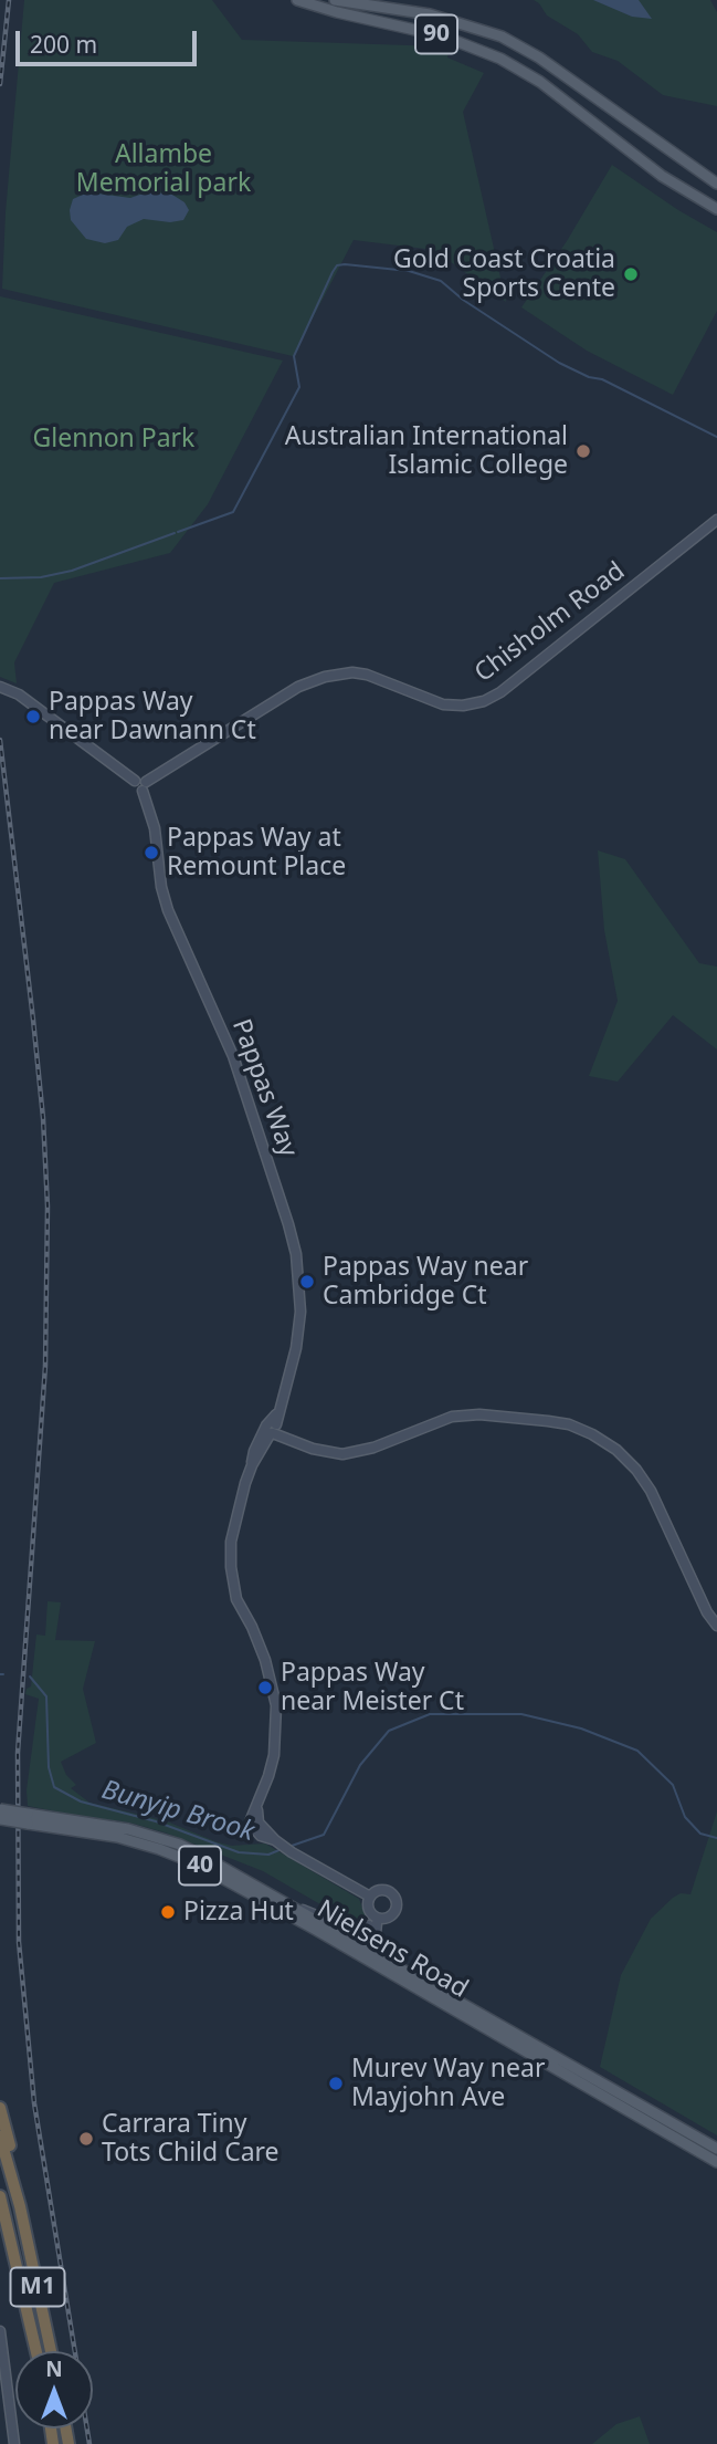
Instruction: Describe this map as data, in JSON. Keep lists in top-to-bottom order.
{
  "streets": {
    "highway": ["M1"],
    "main road": ["90", "40", "Nielsens Road"],
    "street": ["Chisholm Road", "Pappas Way"]
  },
  "crossings": [
    ["Chisholm Road", "Pappas Way"],
    ["40", "Nielsens Road"]
  ],
  "water": ["Bunyip Brook"],
  "parks": ["Allambe Memorial park", "Glennon Park"],
  "places": [
    "Gold Coast Croatia Sports Cente",
    "Australian International Islamic College",
    "Pappas Way near Dawnann Ct",
    "Pappas Way at Remount Place",
    "Pappas Way near Cambridge Ct",
    "Pappas Way near Meister Ct",
    "Pizza Hut",
    "Murev Way near Mayjohn Ave",
    "Carrara Tiny Tots Child Care"
  ],
  "scale_bar": "200 m",
  "north": "top"
}
